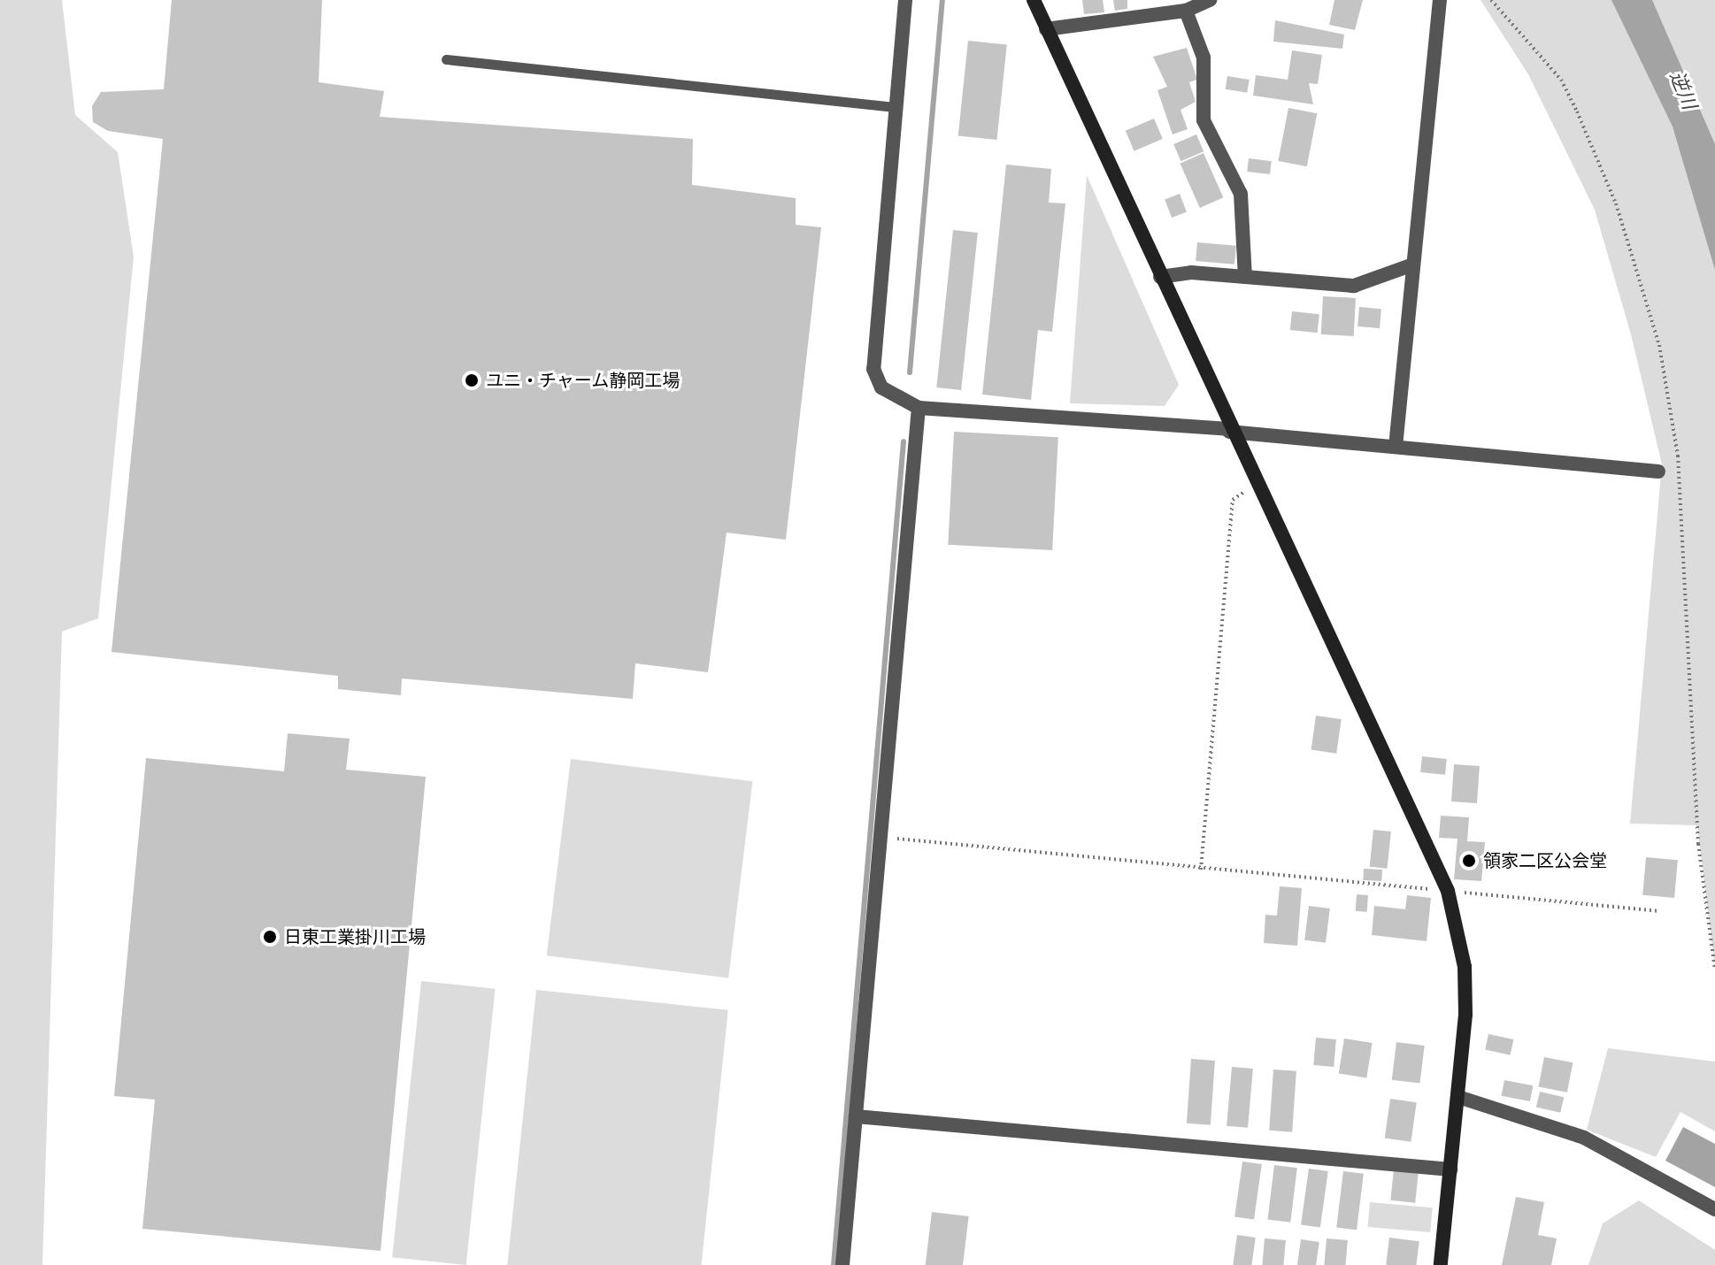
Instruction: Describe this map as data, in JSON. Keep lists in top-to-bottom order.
{
  "water": ["逆川"],
  "places": ["ユニ・チャーム静岡工場", "領家二区公会堂", "日東工業掛川工場"]
}
